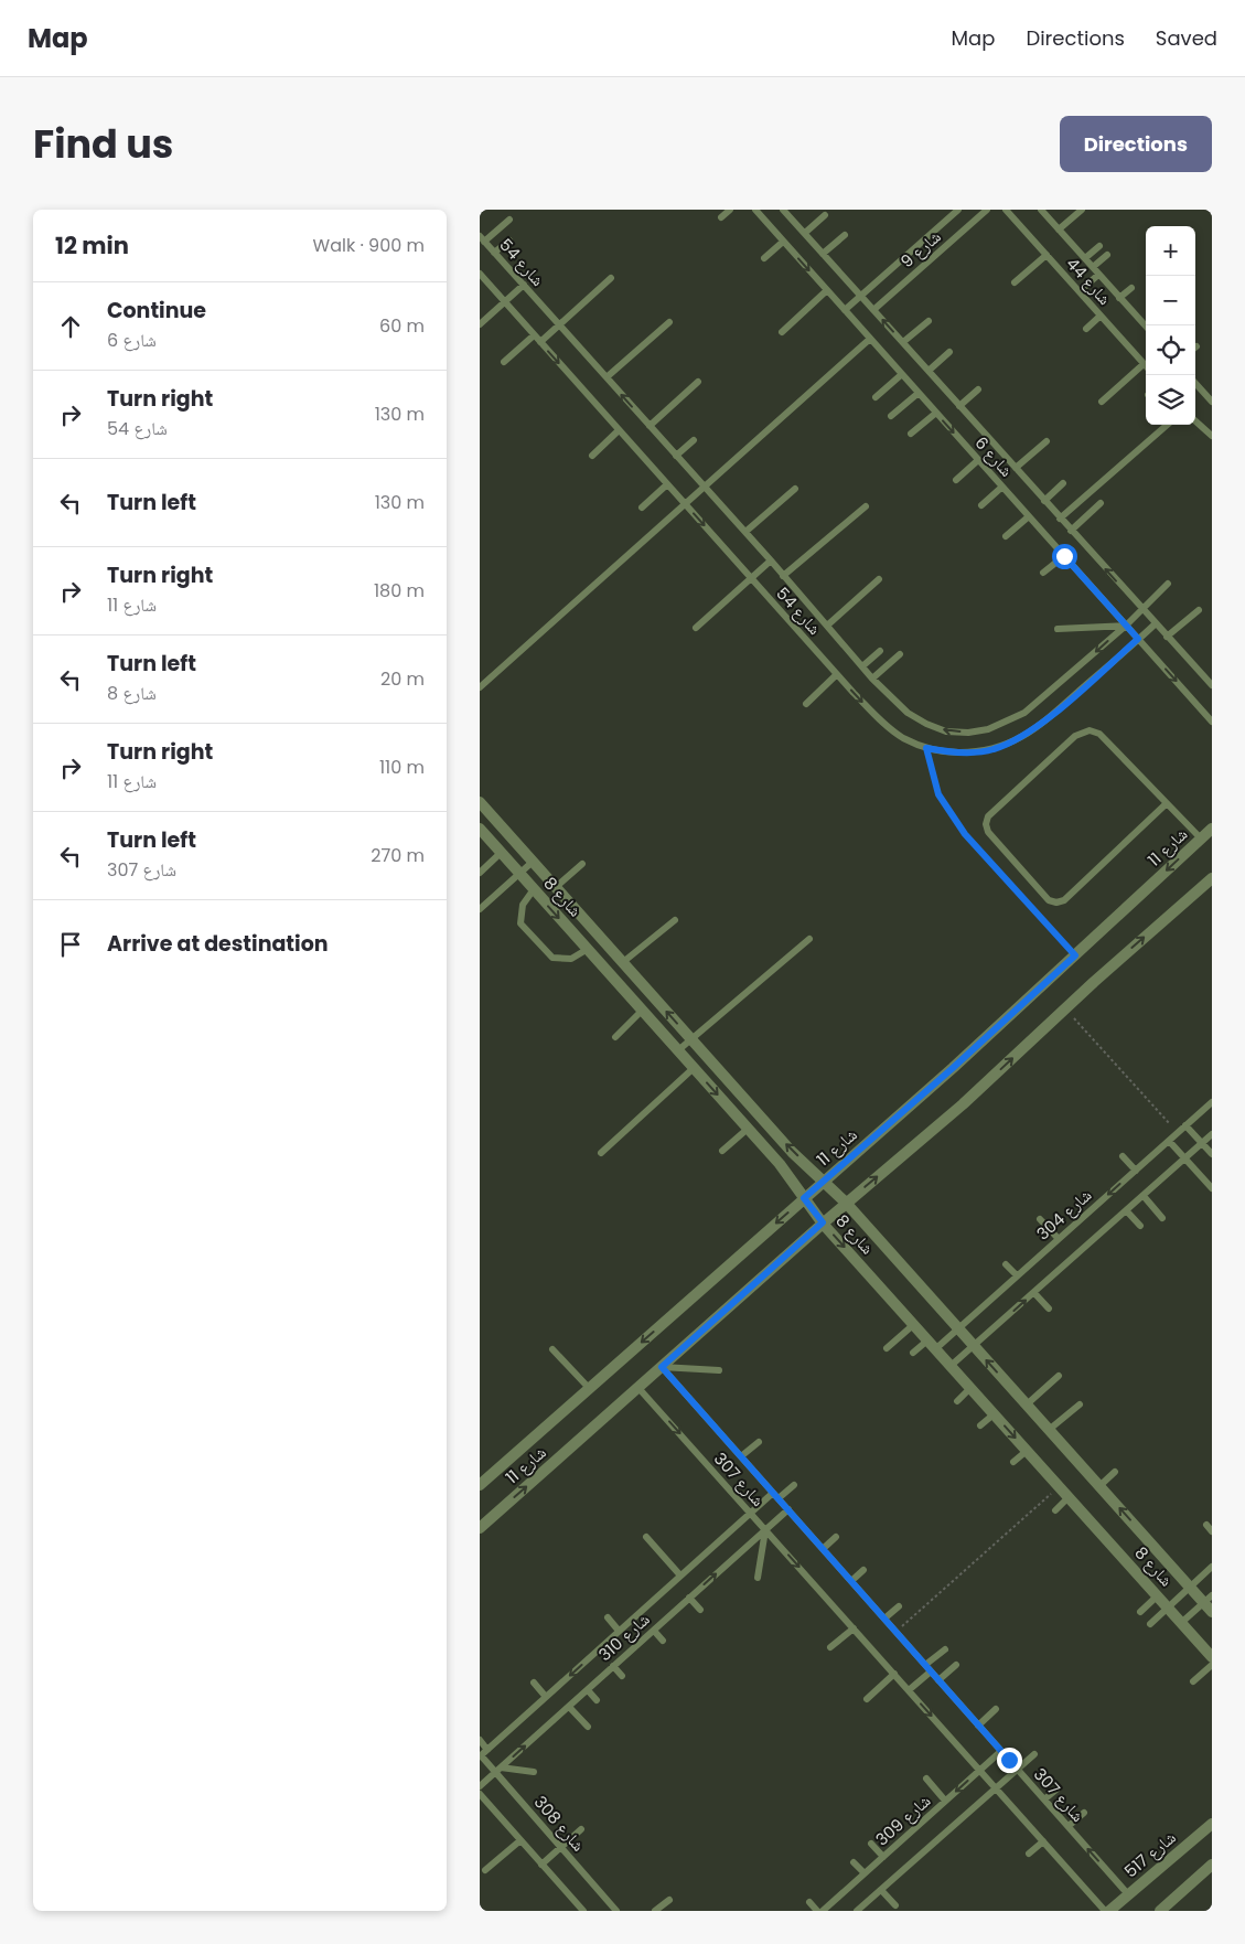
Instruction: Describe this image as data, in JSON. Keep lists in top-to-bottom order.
{
  "streets": {
    "street": ["شارع 11", "شارع 8", "شارع 517"],
    "lane": [
      "شارع 9",
      "شارع 54",
      "شارع 44",
      "شارع 6",
      "شارع 304",
      "شارع 307",
      "شارع 310",
      "شارع 309",
      "شارع 308"
    ]
  },
  "crossings": [
    ["شارع 9", "شارع 6"],
    ["شارع 54", "شارع 6"],
    ["شارع 11", "شارع 8"],
    ["شارع 11", "شارع 307"],
    ["شارع 8", "شارع 304"],
    ["شارع 307", "شارع 310"],
    ["شارع 307", "شارع 309"],
    ["شارع 307", "شارع 517"],
    ["شارع 310", "شارع 308"]
  ],
  "page": {
    "header": "Map",
    "nav": ["Map", "Directions", "Saved"],
    "title": "Find us",
    "buttons": "Directions",
    "heading": ["12 min", "Walk · 900 m"],
    "map_buttons": ["+", "−"],
    "list": [
      ["Continue", "شارع 6", "60 m"],
      ["Turn right", "شارع 54", "130 m"],
      ["Turn left", "130 m"],
      ["Turn right", "شارع 11", "180 m"],
      ["Turn left", "شارع 8", "20 m"],
      ["Turn right", "شارع 11", "110 m"],
      ["Turn left", "شارع 307", "270 m"],
      "Arrive at destination"
    ]
  }
}
